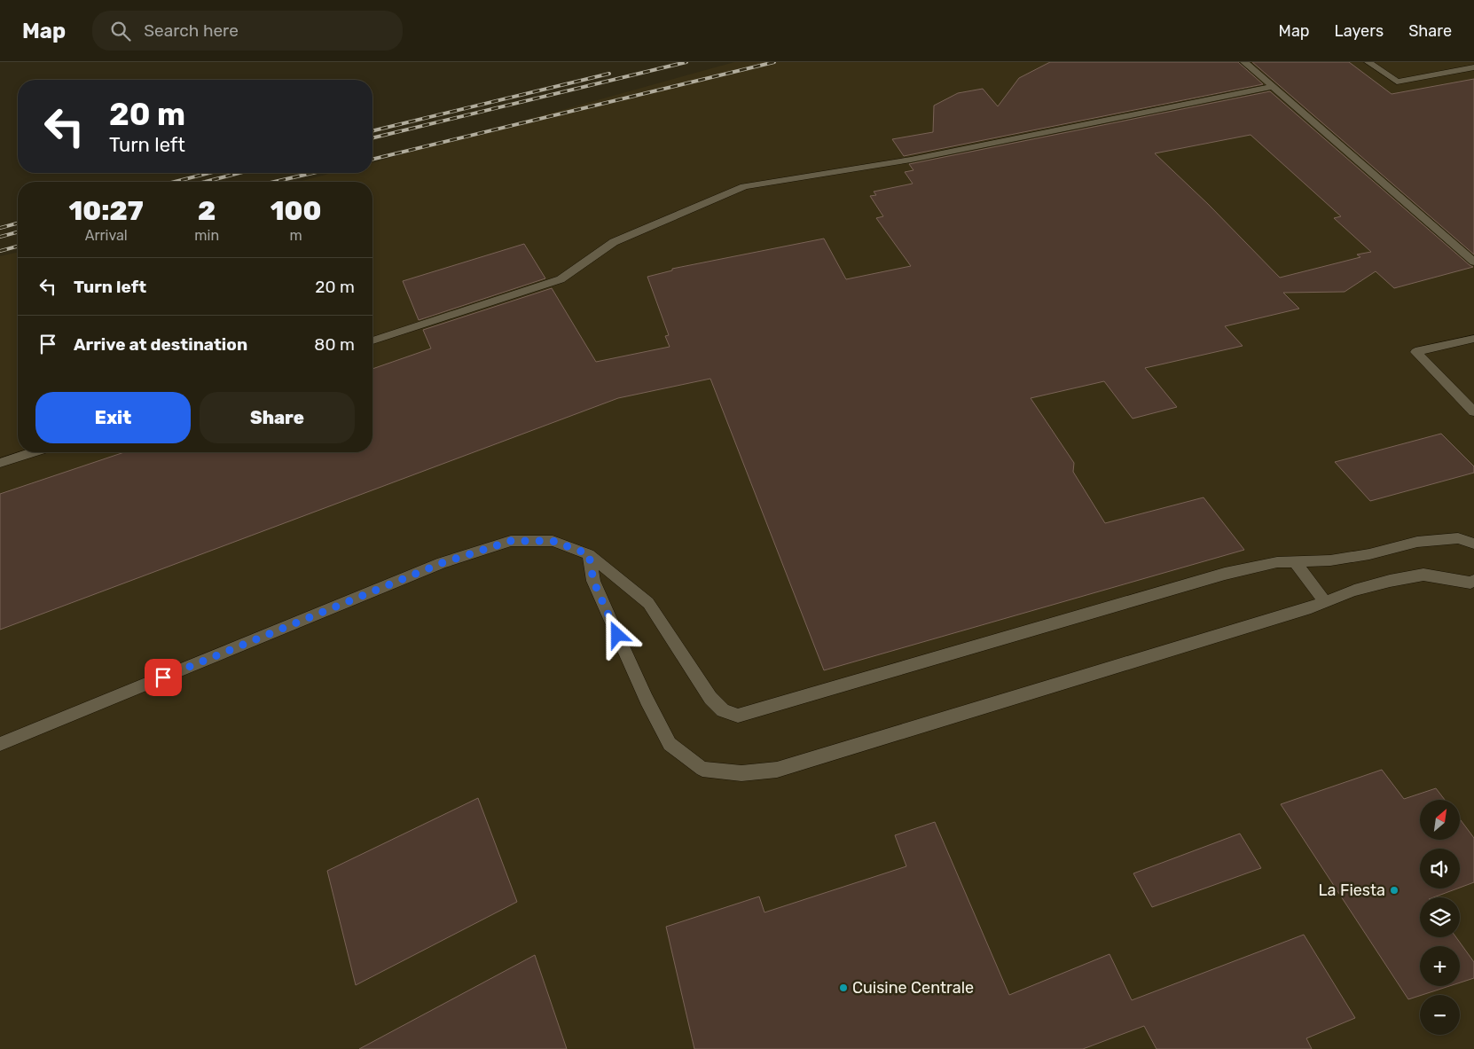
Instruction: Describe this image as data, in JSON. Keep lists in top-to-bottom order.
{
  "places": ["La Fiesta", "Cuisine Centrale"],
  "north": "top right",
  "page": {
    "header": "Map",
    "search": "Search here",
    "nav": ["Map", "Layers", "Share"],
    "turn": ["20 m", "Turn left"],
    "eta": [
      "10:27",
      "Arrival",
      "2",
      "min",
      "100",
      "m"
    ],
    "list": [
      {
        "name": "Turn left",
        "value": "20 m"
      },
      {
        "name": "Arrive at destination",
        "value": "80 m"
      }
    ],
    "buttons": ["Exit", "Share"],
    "map_buttons": ["+", "−"]
  }
}
